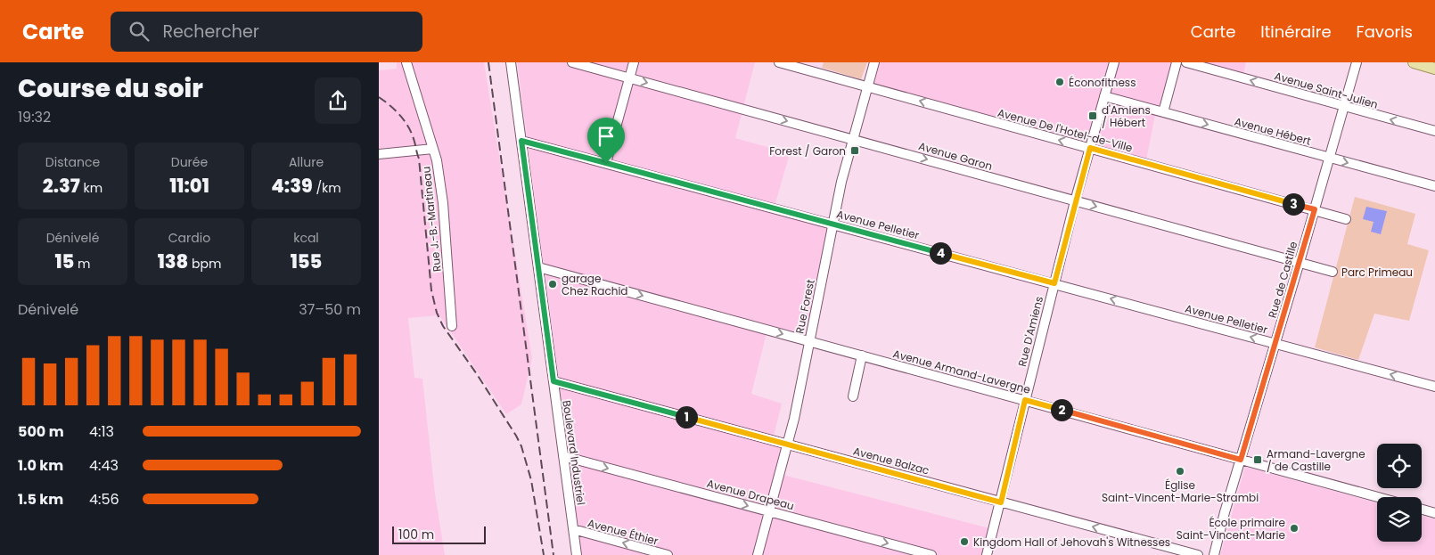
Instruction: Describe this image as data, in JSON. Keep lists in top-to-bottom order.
{
  "streets": {
    "street": [
      "Avenue Saint-Julien",
      "Avenue De l'Hotel-de-Ville",
      "Avenue Hébert",
      "Avenue Garon",
      "Rue J.-B.-Martineau",
      "Avenue Pelletier",
      "Rue de Castille",
      "Rue Forest",
      "Rue D'Amiens",
      "Avenue Armand-Lavergne",
      "Boulevard Industriel",
      "Avenue Balzac",
      "Avenue Drapeau",
      "Avenue Éthier"
    ]
  },
  "crossings": [
    ["Avenue Saint-Julien", "Rue de Castille"],
    ["Avenue De l'Hotel-de-Ville", "Rue de Castille"],
    ["Avenue De l'Hotel-de-Ville", "Rue Forest"],
    ["Avenue De l'Hotel-de-Ville", "Rue D'Amiens"],
    ["Avenue Hébert", "Rue de Castille"],
    ["Avenue Hébert", "Rue D'Amiens"],
    ["Avenue Garon", "Rue de Castille"],
    ["Avenue Garon", "Rue Forest"],
    ["Avenue Garon", "Rue D'Amiens"],
    ["Avenue Pelletier", "Rue de Castille"],
    ["Avenue Pelletier", "Rue Forest"],
    ["Avenue Pelletier", "Rue D'Amiens"],
    ["Avenue Pelletier", "Boulevard Industriel"],
    ["Rue de Castille", "Avenue Armand-Lavergne"],
    ["Rue Forest", "Avenue Armand-Lavergne"],
    ["Rue Forest", "Avenue Balzac"],
    ["Rue Forest", "Avenue Drapeau"],
    ["Rue D'Amiens", "Avenue Armand-Lavergne"],
    ["Rue D'Amiens", "Avenue Balzac"],
    ["Avenue Armand-Lavergne", "Boulevard Industriel"],
    ["Boulevard Industriel", "Avenue Balzac"],
    ["Boulevard Industriel", "Avenue Drapeau"],
    ["Boulevard Industriel", "Avenue Éthier"]
  ],
  "one_way": [
    "Avenue Saint-Julien",
    "Avenue De l'Hotel-de-Ville",
    "Avenue Hébert",
    "Avenue Garon",
    "Avenue Pelletier",
    "Avenue Drapeau",
    "Avenue Éthier"
  ],
  "parks": ["Parc Primeau"],
  "places": {
    "other": [
      "Éconofitness",
      "garage Chez Rachid",
      "Église Saint-Vincent-Marie-Strambi",
      "École primaire Saint-Vincent-Marie",
      "Kingdom Hall of Jehovah's Witnesses"
    ],
    "transit": ["d'Amiens / Hébert", "Forest / Garon", "Armand-Lavergne / de Castille"]
  },
  "scale_bar": "100 m",
  "page": {
    "header": "Carte",
    "search": "Rechercher",
    "nav": ["Carte", "Itinéraire", "Favoris"],
    "heading": ["Course du soir", "19:32"],
    "stats": [
      ["Distance", "2.37 km"],
      ["Durée", "11:01"],
      ["Allure", "4:39 /km"],
      ["Dénivelé", "15 m"],
      ["Cardio", "138 bpm"],
      ["kcal", "155"]
    ],
    "pins": [
      "3",
      "4",
      "2",
      "1"
    ],
    "chart": ["Dénivelé", "37–50 m"],
    "list": [
      {
        "name": "500 m",
        "note": "4:13"
      },
      {
        "name": "1.0 km",
        "note": "4:43"
      },
      {
        "name": "1.5 km",
        "note": "4:56"
      }
    ],
    "scale": "100 m"
  }
}
